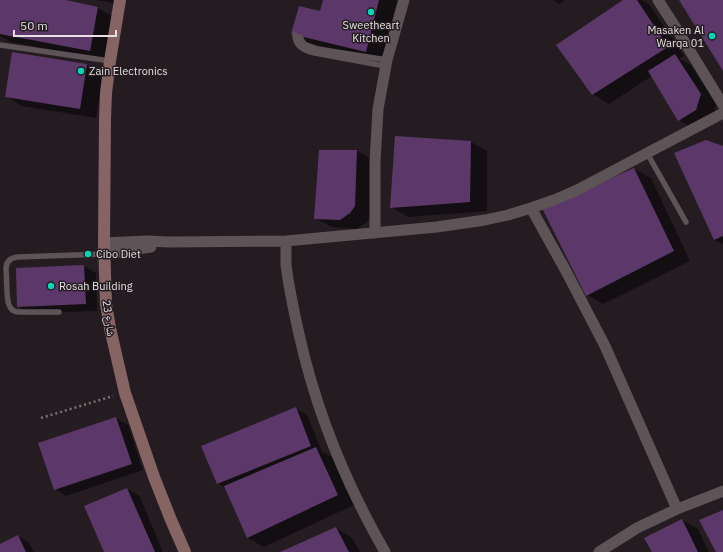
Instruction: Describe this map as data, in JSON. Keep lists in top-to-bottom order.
{
  "streets": {
    "street": ["شارع 23"]
  },
  "places": [
    "Sweetheart Kitchen",
    "Masaken Al Warqa 01",
    "Zain Electronics",
    "Cibo Diet",
    "Rosah Building"
  ],
  "scale_bar": "50 m"
}
